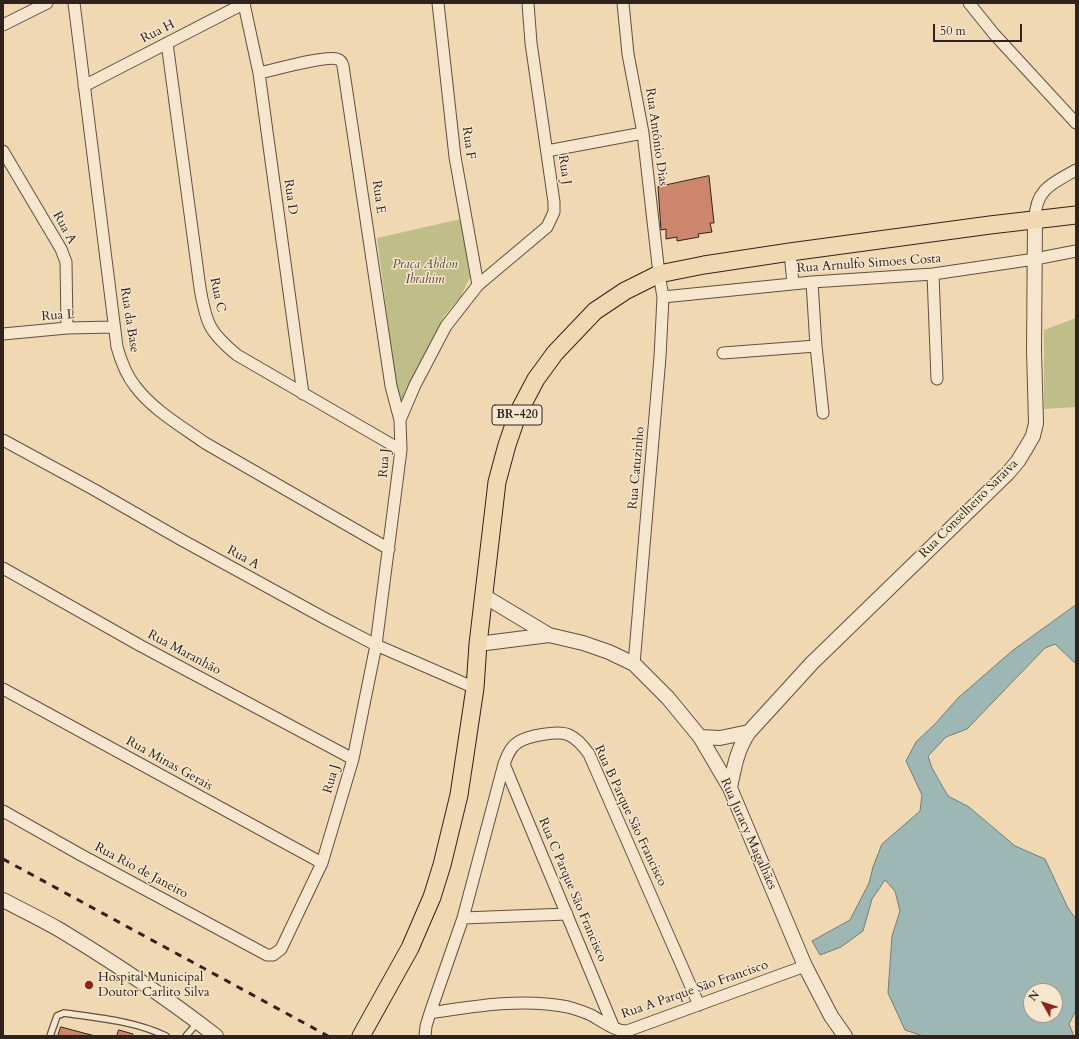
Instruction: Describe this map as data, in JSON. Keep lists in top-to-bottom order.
{
  "streets": {
    "main road": ["BR-420"],
    "street": [
      "Rua H",
      "Rua Antônio Dias",
      "Rua F",
      "Rua J",
      "Rua D",
      "Rua E",
      "Rua A",
      "Rua Arnulfo Simoes Costa",
      "Rua C",
      "Rua L",
      "Rua da Base",
      "Rua Catuzinho",
      "Rua Conselheiro Saraiva",
      "Rua Maranhão",
      "Rua Minas Gerais",
      "Rua B Parque São Francisco",
      "Rua Juracy Magalhães",
      "Rua Rio de Janeiro",
      "Rua C Parque São Francisco",
      "Rua A Parque São Francisco"
    ]
  },
  "crossings": [
    ["Rua H", "Rua D"],
    ["Rua H", "Rua C"],
    ["Rua H", "Rua da Base"],
    ["Rua Antônio Dias", "BR-420"],
    ["Rua Antônio Dias", "Rua Catuzinho"],
    ["Rua F", "Rua J"],
    ["Rua J", "Rua E"],
    ["Rua J", "Rua A"],
    ["Rua J", "Rua C"],
    ["Rua J", "Rua da Base"],
    ["Rua J", "Rua Maranhão"],
    ["Rua J", "Rua Minas Gerais"],
    ["Rua J", "Rua Rio de Janeiro"],
    ["Rua D", "Rua E"],
    ["Rua D", "Rua C"],
    ["Rua A", "Rua L"],
    ["Rua A", "BR-420"],
    ["Rua Arnulfo Simoes Costa", "Rua Catuzinho"],
    ["Rua Arnulfo Simoes Costa", "Rua Conselheiro Saraiva"],
    ["Rua L", "Rua da Base"],
    ["BR-420", "Rua Catuzinho"],
    ["BR-420", "Rua Conselheiro Saraiva"],
    ["Rua Catuzinho", "Rua Juracy Magalhães"],
    ["Rua Conselheiro Saraiva", "Rua Juracy Magalhães"],
    ["Rua B Parque São Francisco", "Rua C Parque São Francisco"],
    ["Rua B Parque São Francisco", "Rua A Parque São Francisco"],
    ["Rua Juracy Magalhães", "Rua A Parque São Francisco"],
    ["Rua C Parque São Francisco", "Rua A Parque São Francisco"]
  ],
  "parks": ["Praça Abdon Ibrahim"],
  "places": ["Hospital Municipal Doutor Carlito Silva"],
  "scale_bar": "50 m",
  "north": "top left"
}
